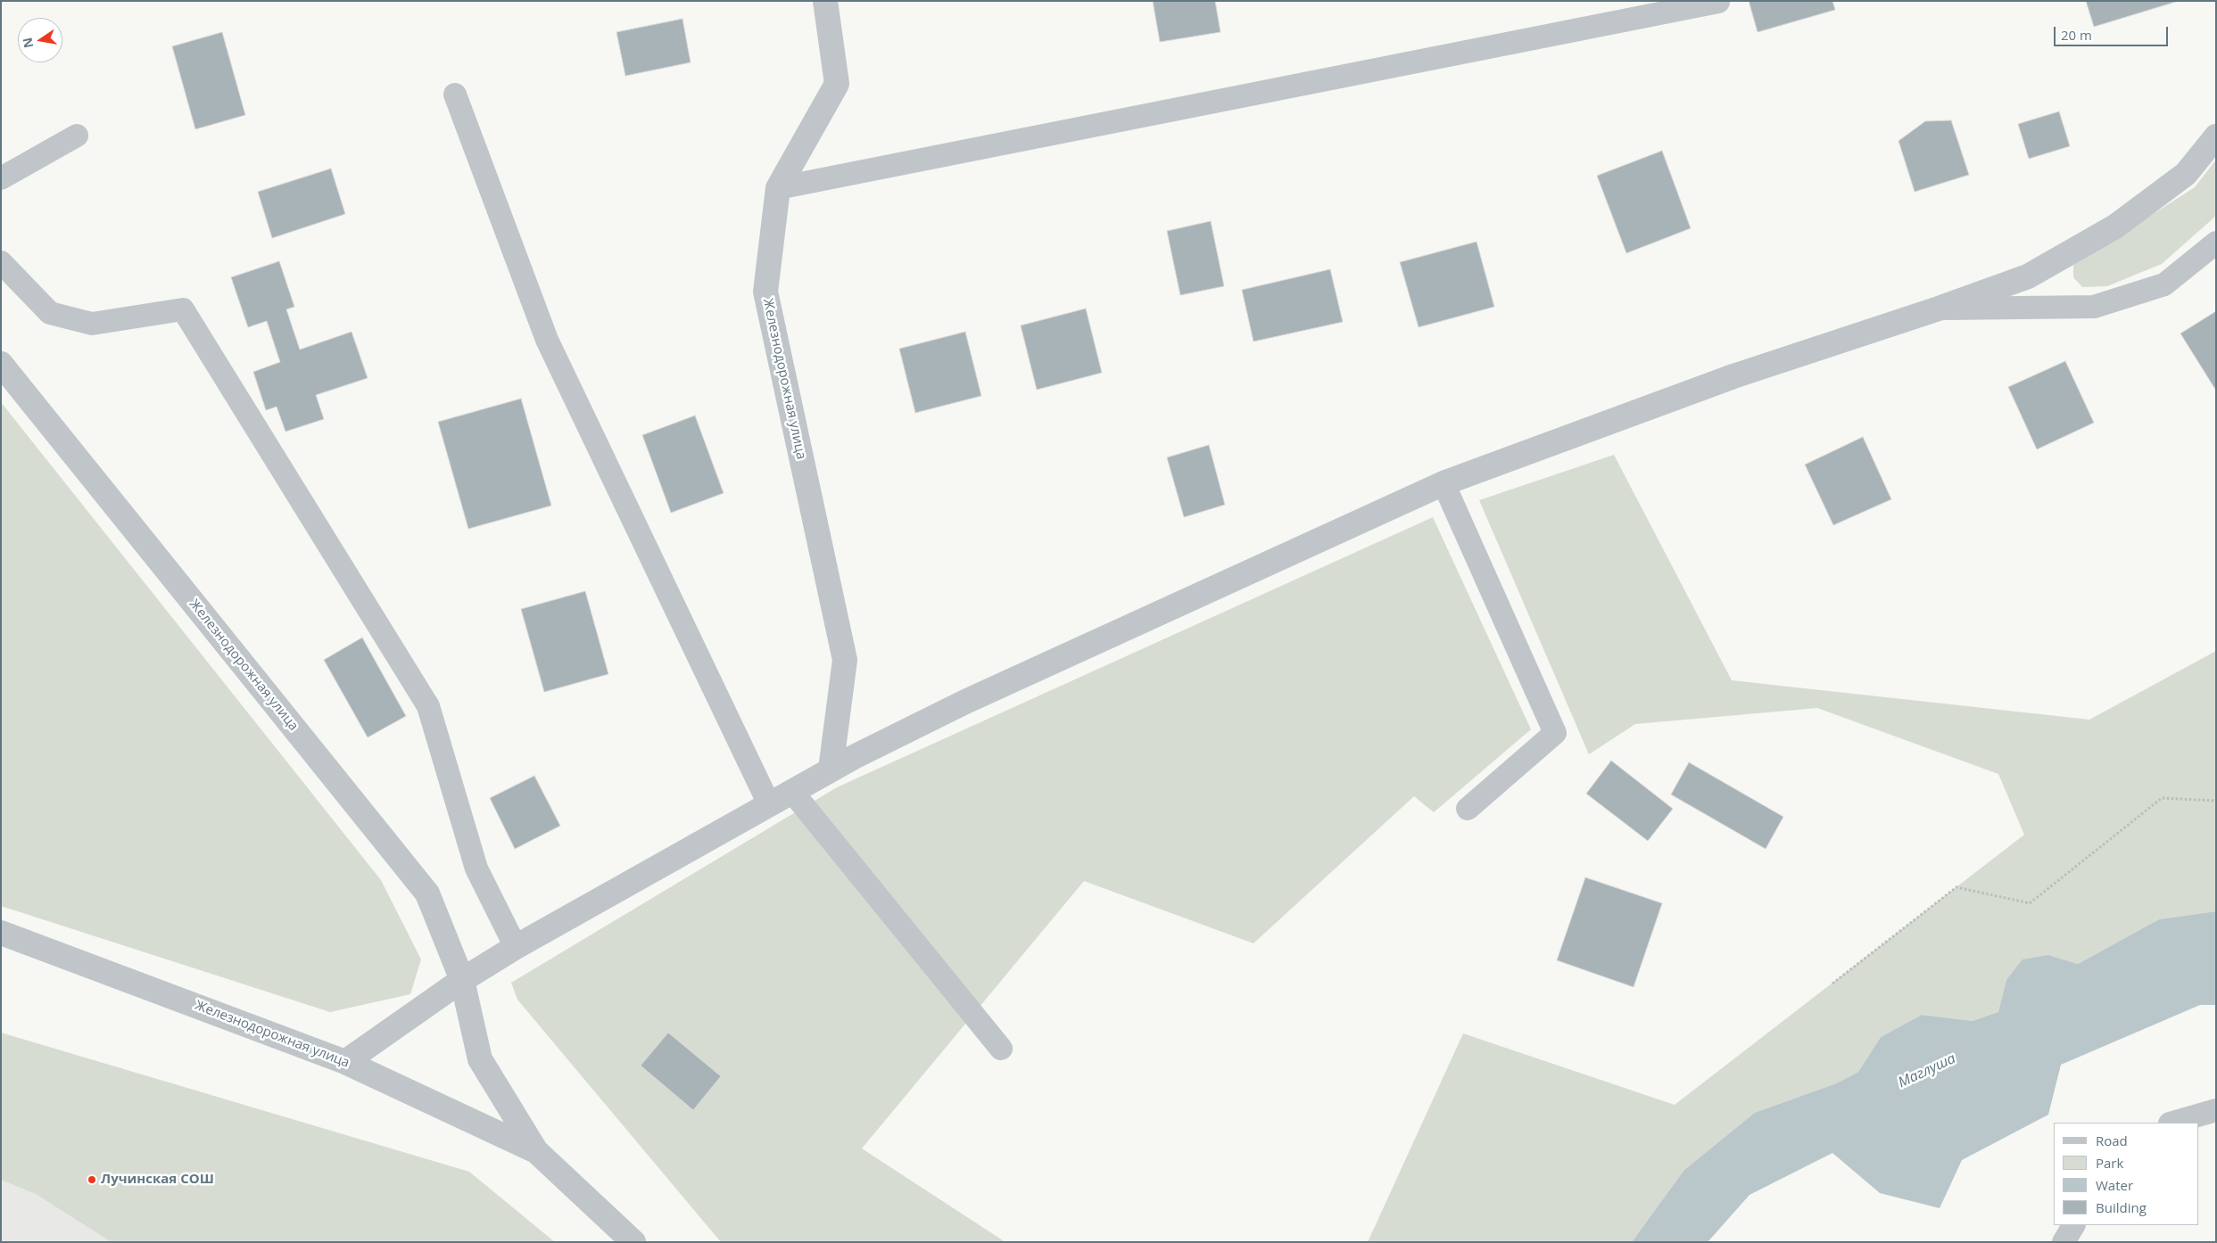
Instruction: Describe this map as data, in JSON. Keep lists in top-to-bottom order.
{
  "streets": {
    "street": ["Железнодорожная улица"]
  },
  "water": ["Маглуша"],
  "places": ["Лучинская СОШ"],
  "legend": [
    "Road",
    "Park",
    "Water",
    "Building"
  ],
  "scale_bar": "20 m",
  "north": "left"
}
